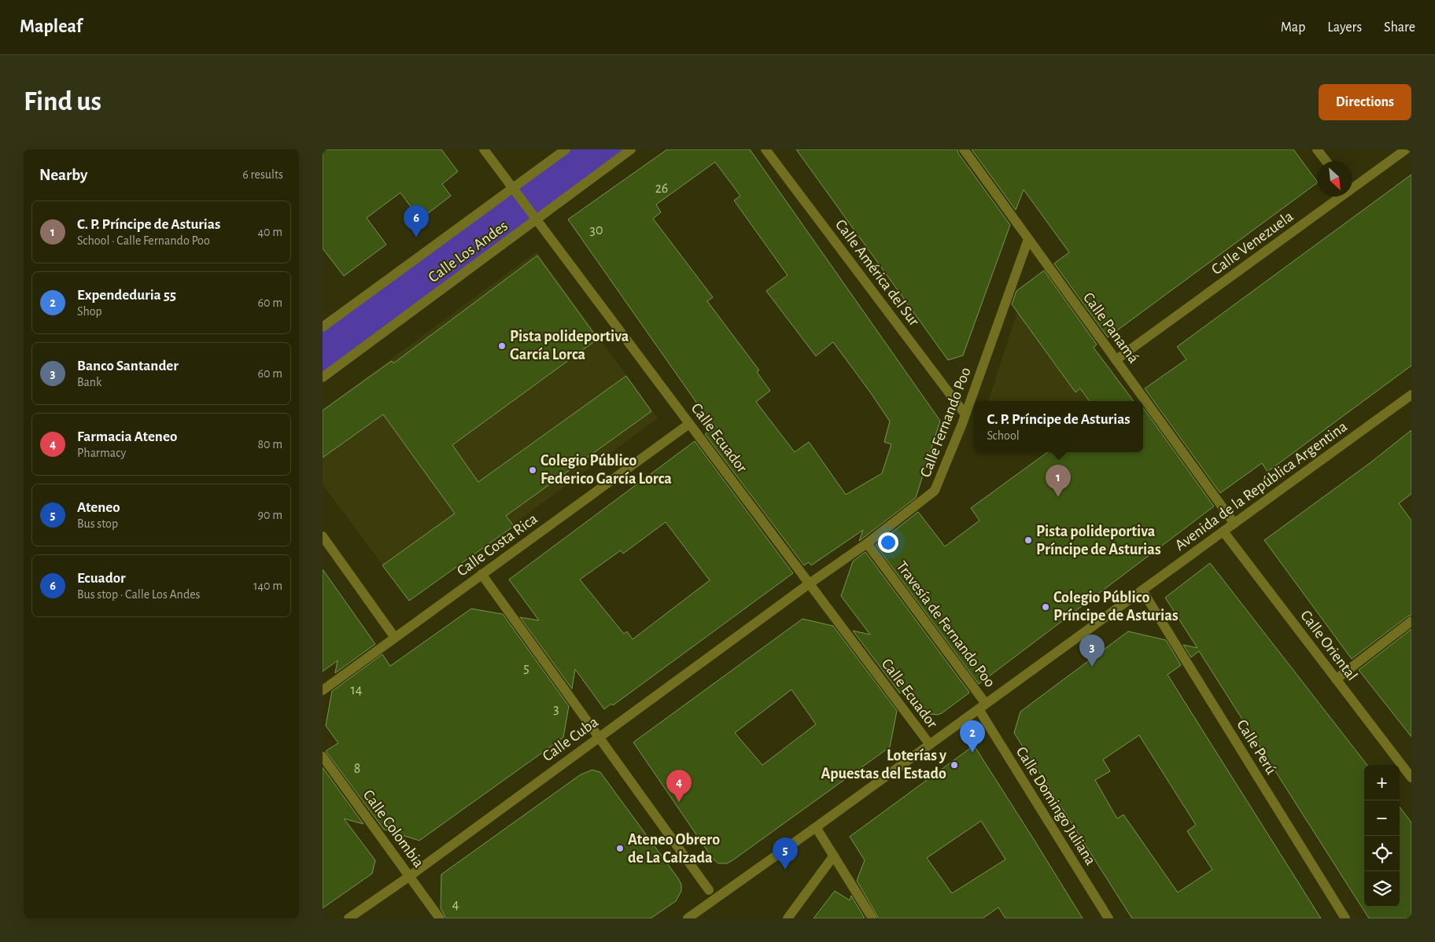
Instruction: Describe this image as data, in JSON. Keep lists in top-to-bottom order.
{
  "streets": {
    "street": [
      "Calle Venezuela",
      "Calle Los Andes",
      "Calle América del Sur",
      "Calle Panamá",
      "Calle Fernando Poo",
      "Calle Ecuador",
      "Avenida de la República Argentina",
      "Calle Costa Rica",
      "Travesía de Fernando Poo",
      "Calle Oriental",
      "Calle Cuba",
      "Calle Perú",
      "Calle Domingo Juliana",
      "Calle Colombia"
    ]
  },
  "crossings": [
    ["Calle Venezuela", "Calle Panamá"],
    ["Calle Los Andes", "Calle Ecuador"],
    ["Calle América del Sur", "Calle Fernando Poo"],
    ["Calle Panamá", "Calle Fernando Poo"],
    ["Calle Panamá", "Avenida de la República Argentina"],
    ["Calle Fernando Poo", "Calle Ecuador"],
    ["Calle Fernando Poo", "Travesía de Fernando Poo"],
    ["Calle Fernando Poo", "Calle Cuba"],
    ["Calle Ecuador", "Avenida de la República Argentina"],
    ["Calle Ecuador", "Calle Costa Rica"],
    ["Calle Ecuador", "Calle Cuba"],
    ["Avenida de la República Argentina", "Travesía de Fernando Poo"],
    ["Avenida de la República Argentina", "Calle Oriental"],
    ["Avenida de la República Argentina", "Calle Perú"],
    ["Avenida de la República Argentina", "Calle Domingo Juliana"],
    ["Travesía de Fernando Poo", "Calle Domingo Juliana"],
    ["Calle Cuba", "Calle Colombia"]
  ],
  "places": [
    "Pista polideportiva García Lorca",
    "Colegio Público Federico García Lorca",
    "Pista polideportiva Príncipe de Asturias",
    "Colegio Público Príncipe de Asturias",
    "Loterías y Apuestas del Estado",
    "Ateneo Obrero de La Calzada"
  ],
  "house_numbers": [
    "26",
    "30",
    "5",
    "14",
    "3",
    "8",
    "4"
  ],
  "north": "bottom right",
  "page": {
    "header": "Mapleaf",
    "nav": ["Map", "Layers", "Share"],
    "buttons": "Directions",
    "title": "Find us",
    "heading": ["Nearby", "6 results"],
    "list": [
      {
        "mark": "1",
        "name": "C. P. Príncipe de Asturias",
        "note": "School · Calle Fernando Poo",
        "value": "40 m"
      },
      {
        "mark": "2",
        "name": "Expendeduria 55",
        "note": "Shop",
        "value": "60 m"
      },
      {
        "mark": "3",
        "name": "Banco Santander",
        "note": "Bank",
        "value": "60 m"
      },
      {
        "mark": "4",
        "name": "Farmacia Ateneo",
        "note": "Pharmacy",
        "value": "80 m"
      },
      {
        "mark": "5",
        "name": "Ateneo",
        "note": "Bus stop",
        "value": "90 m"
      },
      {
        "mark": "6",
        "name": "Ecuador",
        "note": "Bus stop · Calle Los Andes",
        "value": "140 m"
      }
    ],
    "pins": [
      "6",
      "1",
      "3",
      "2",
      "4",
      "5"
    ],
    "popup": ["C. P. Príncipe de Asturias", "School"],
    "map_buttons": ["+", "−"]
  }
}
